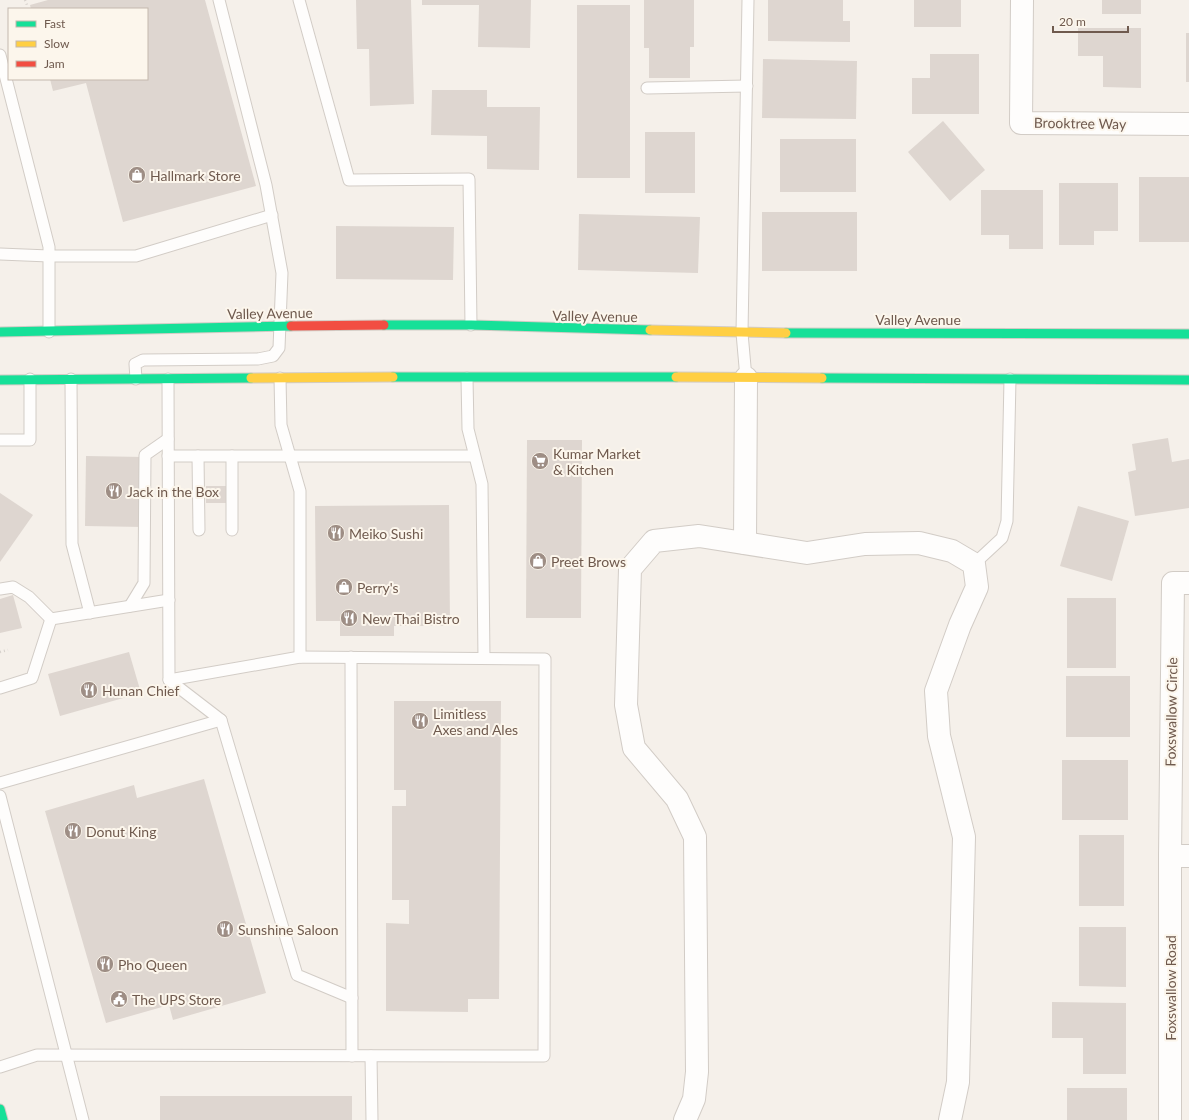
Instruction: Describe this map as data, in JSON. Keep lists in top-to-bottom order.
{
  "streets": {
    "main road": ["Valley Avenue"],
    "street": ["Brooktree Way", "Foxswallow Circle", "Foxswallow Road"]
  },
  "crossings": [
    ["Foxswallow Circle", "Foxswallow Road"]
  ],
  "places": {
    "shop": ["Hallmark Store", "Preet Brows", "Perry's"],
    "supermarket": ["Kumar Market & Kitchen"],
    "restaurant": [
      "Jack in the Box",
      "Meiko Sushi",
      "New Thai Bistro",
      "Hunan Chief",
      "Limitless Axes and Ales",
      "Donut King",
      "Sunshine Saloon",
      "Pho Queen"
    ],
    "public building": ["The UPS Store"]
  },
  "legend": ["Fast", "Slow", "Jam"],
  "scale_bar": "20 m"
}
